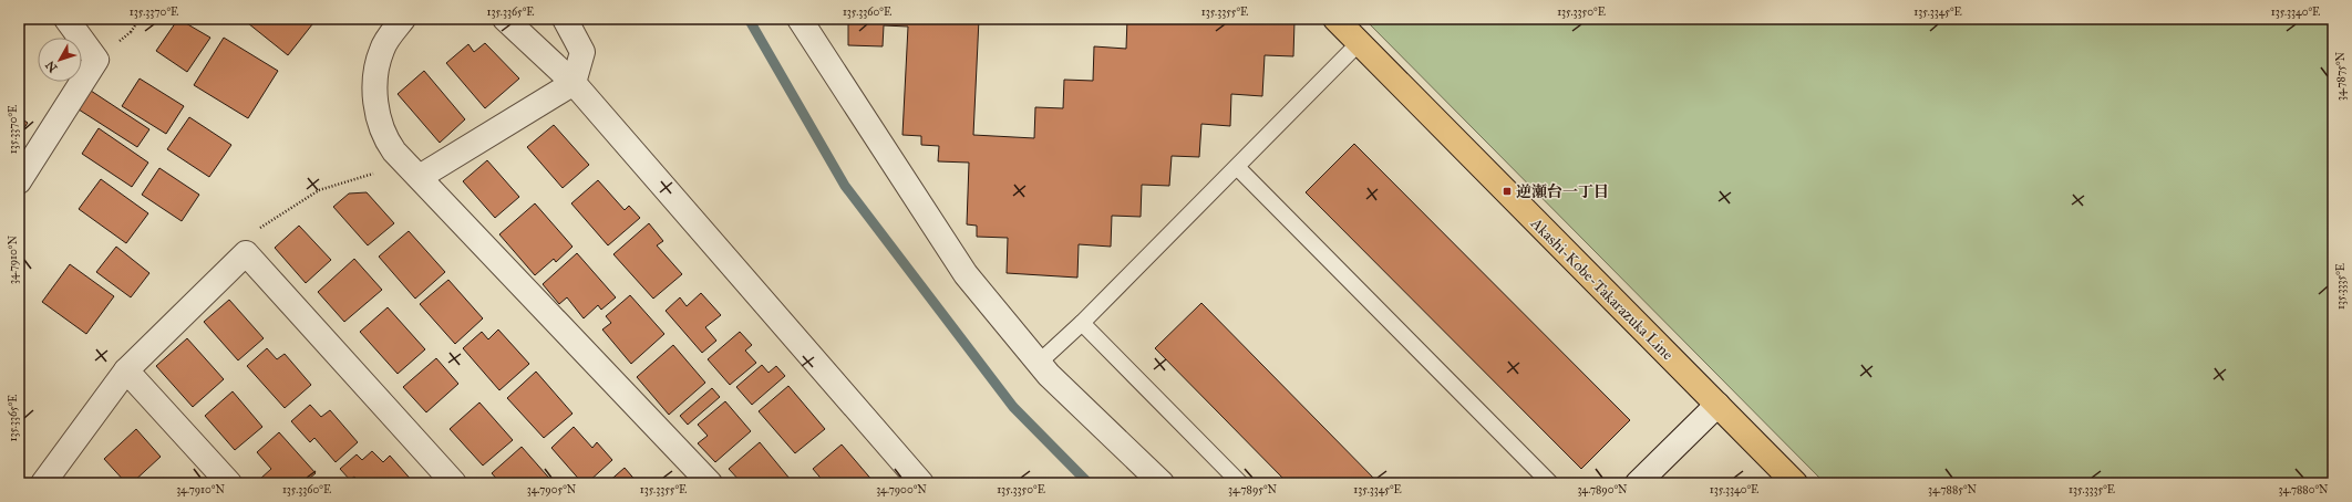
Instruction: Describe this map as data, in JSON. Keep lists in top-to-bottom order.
{
  "streets": {
    "main road": ["Akashi-Kobe-Takarazuka Line"]
  },
  "places": {
    "transit": ["逆瀬台一丁目"]
  },
  "north": "bottom left",
  "coordinates": [
    "135.3370°E",
    "135.3365°E",
    "135.3360°E",
    "135.3355°E",
    "135.3350°E",
    "135.3345°E",
    "135.3340°E",
    "34.7875°N",
    "34.7910°N",
    "135.3335°E",
    "34.7905°N",
    "34.7900°N",
    "34.7895°N",
    "34.7890°N",
    "34.7885°N",
    "34.7880°N"
  ]
}
